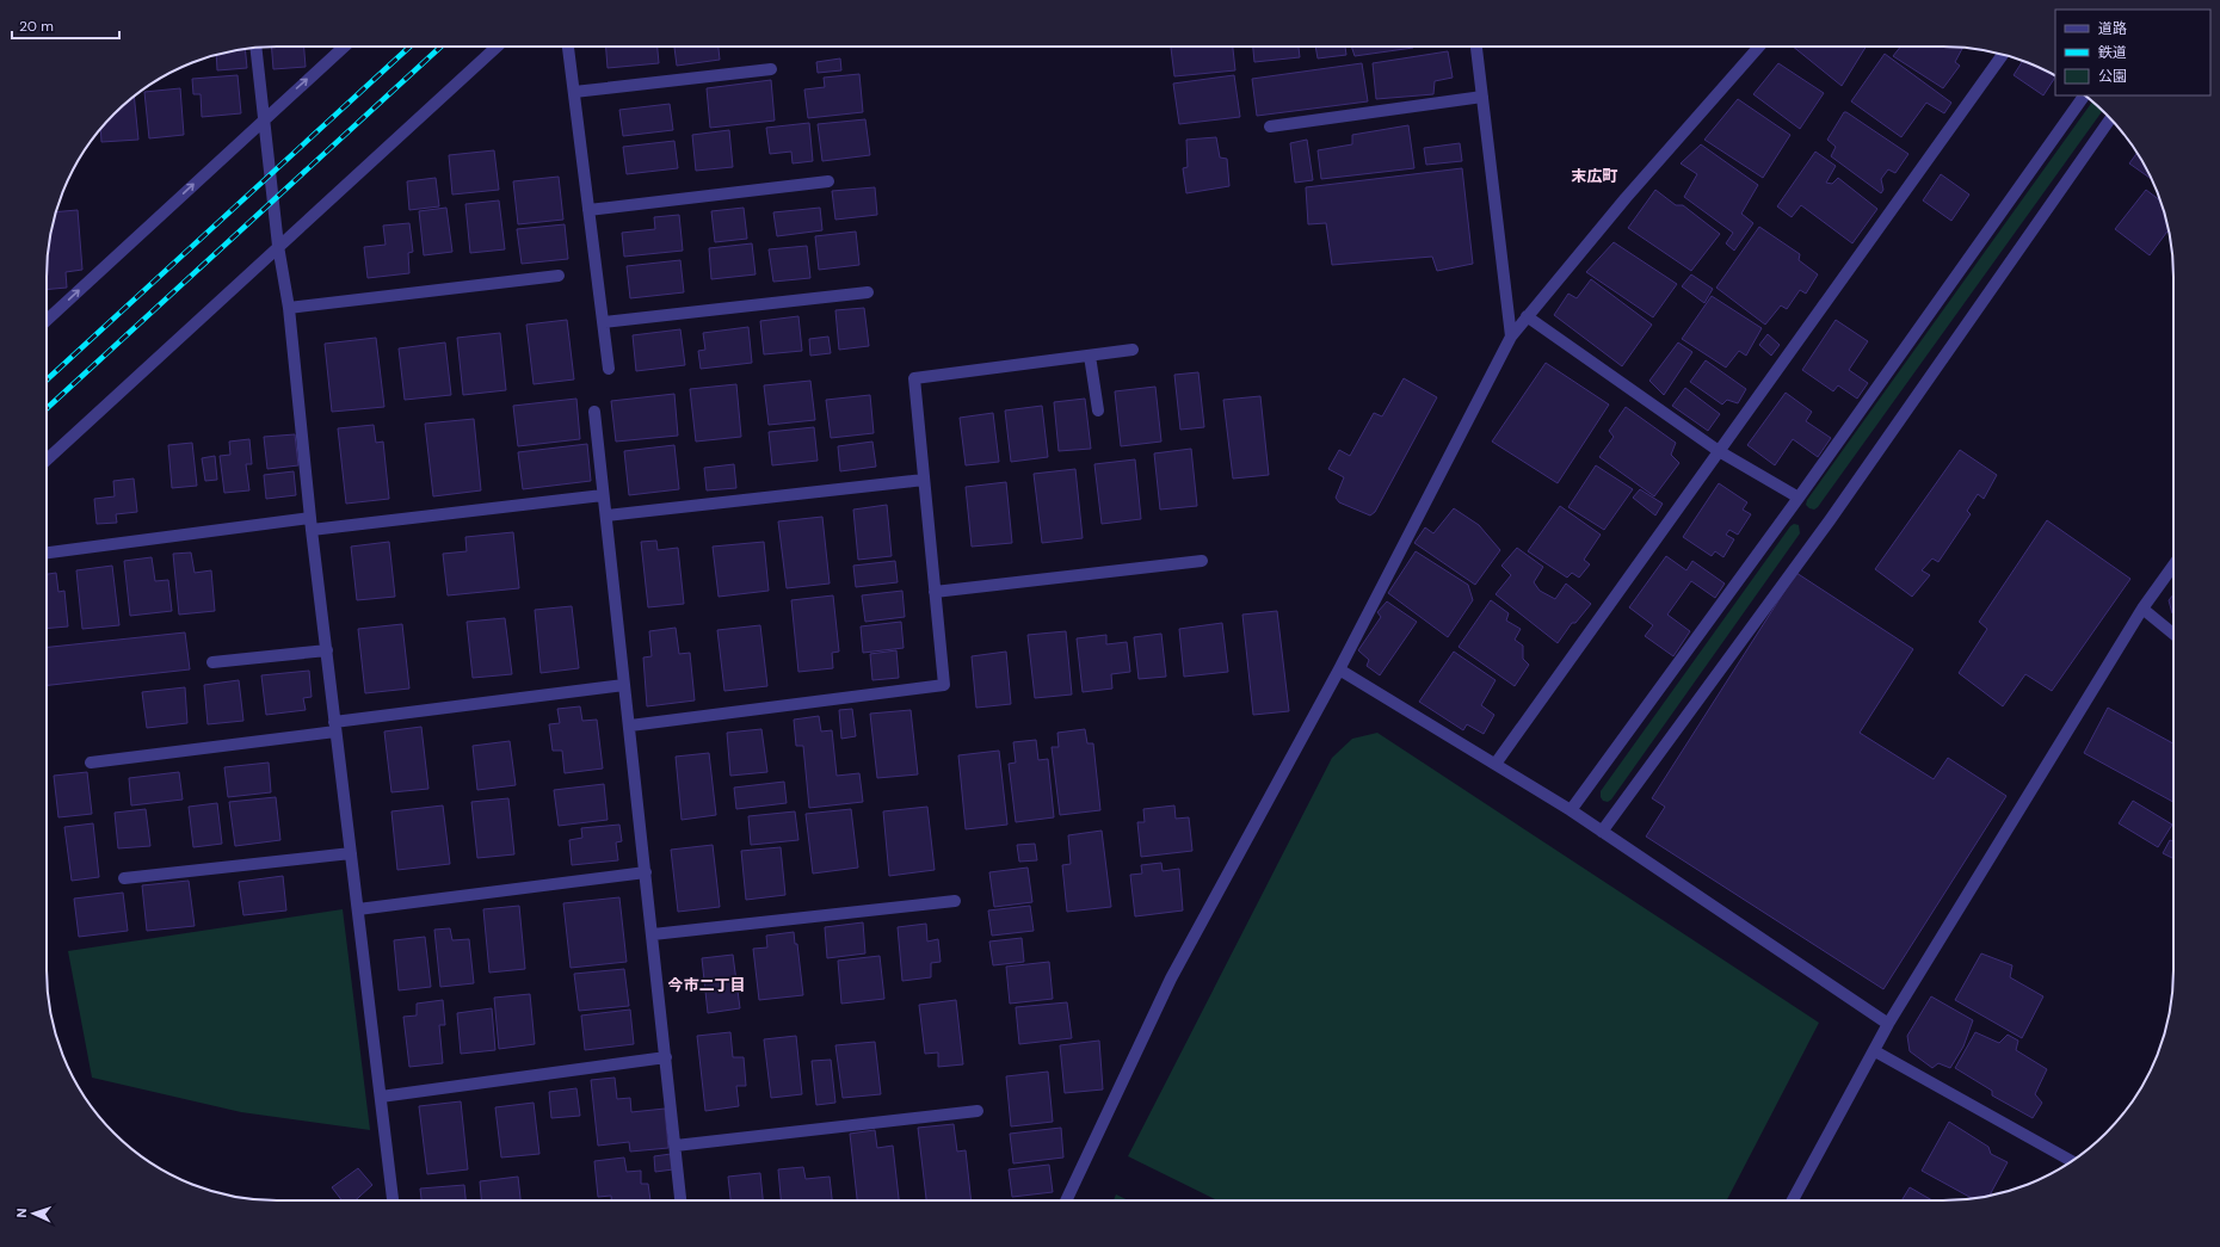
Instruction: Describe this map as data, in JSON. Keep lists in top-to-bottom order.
{
  "districts": ["末広町", "今市二丁目"],
  "legend": ["道路", "鉄道", "公園"],
  "scale_bar": "20 m",
  "north": "left"
}
